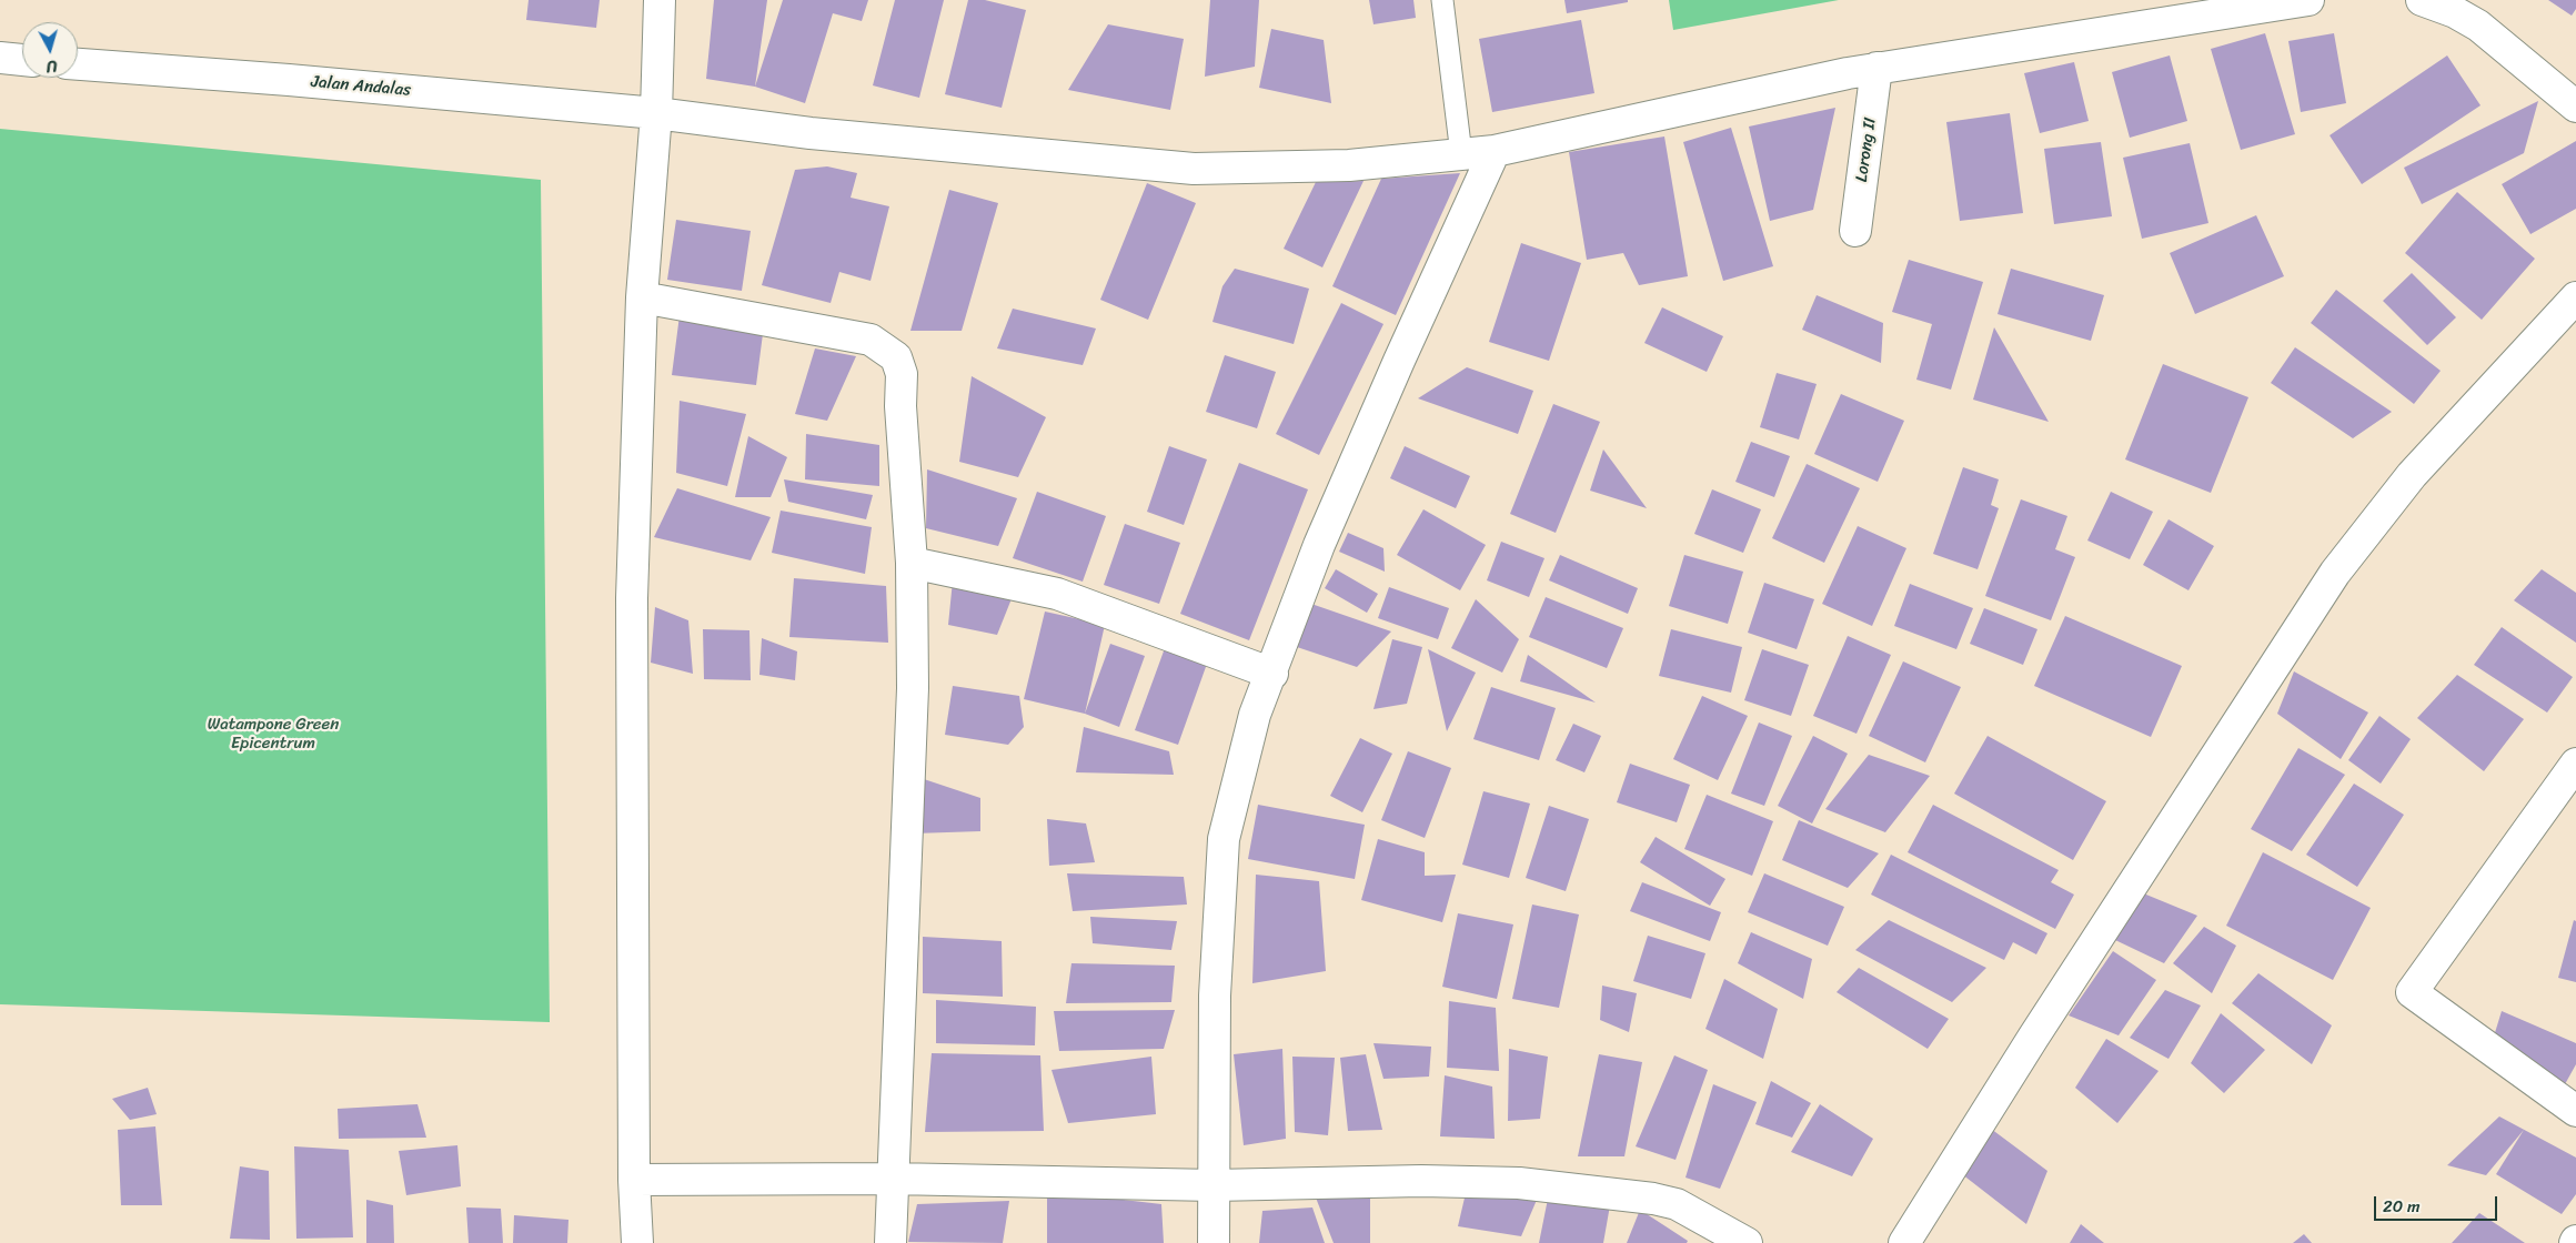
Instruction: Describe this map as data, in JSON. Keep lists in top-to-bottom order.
{
  "streets": {
    "street": ["Jalan Andalas", "Lorong II"]
  },
  "crossings": [
    ["Jalan Andalas", "Lorong II"]
  ],
  "parks": ["Watampone Green Epicentrum"],
  "scale_bar": "20 m",
  "north": "bottom"
}
